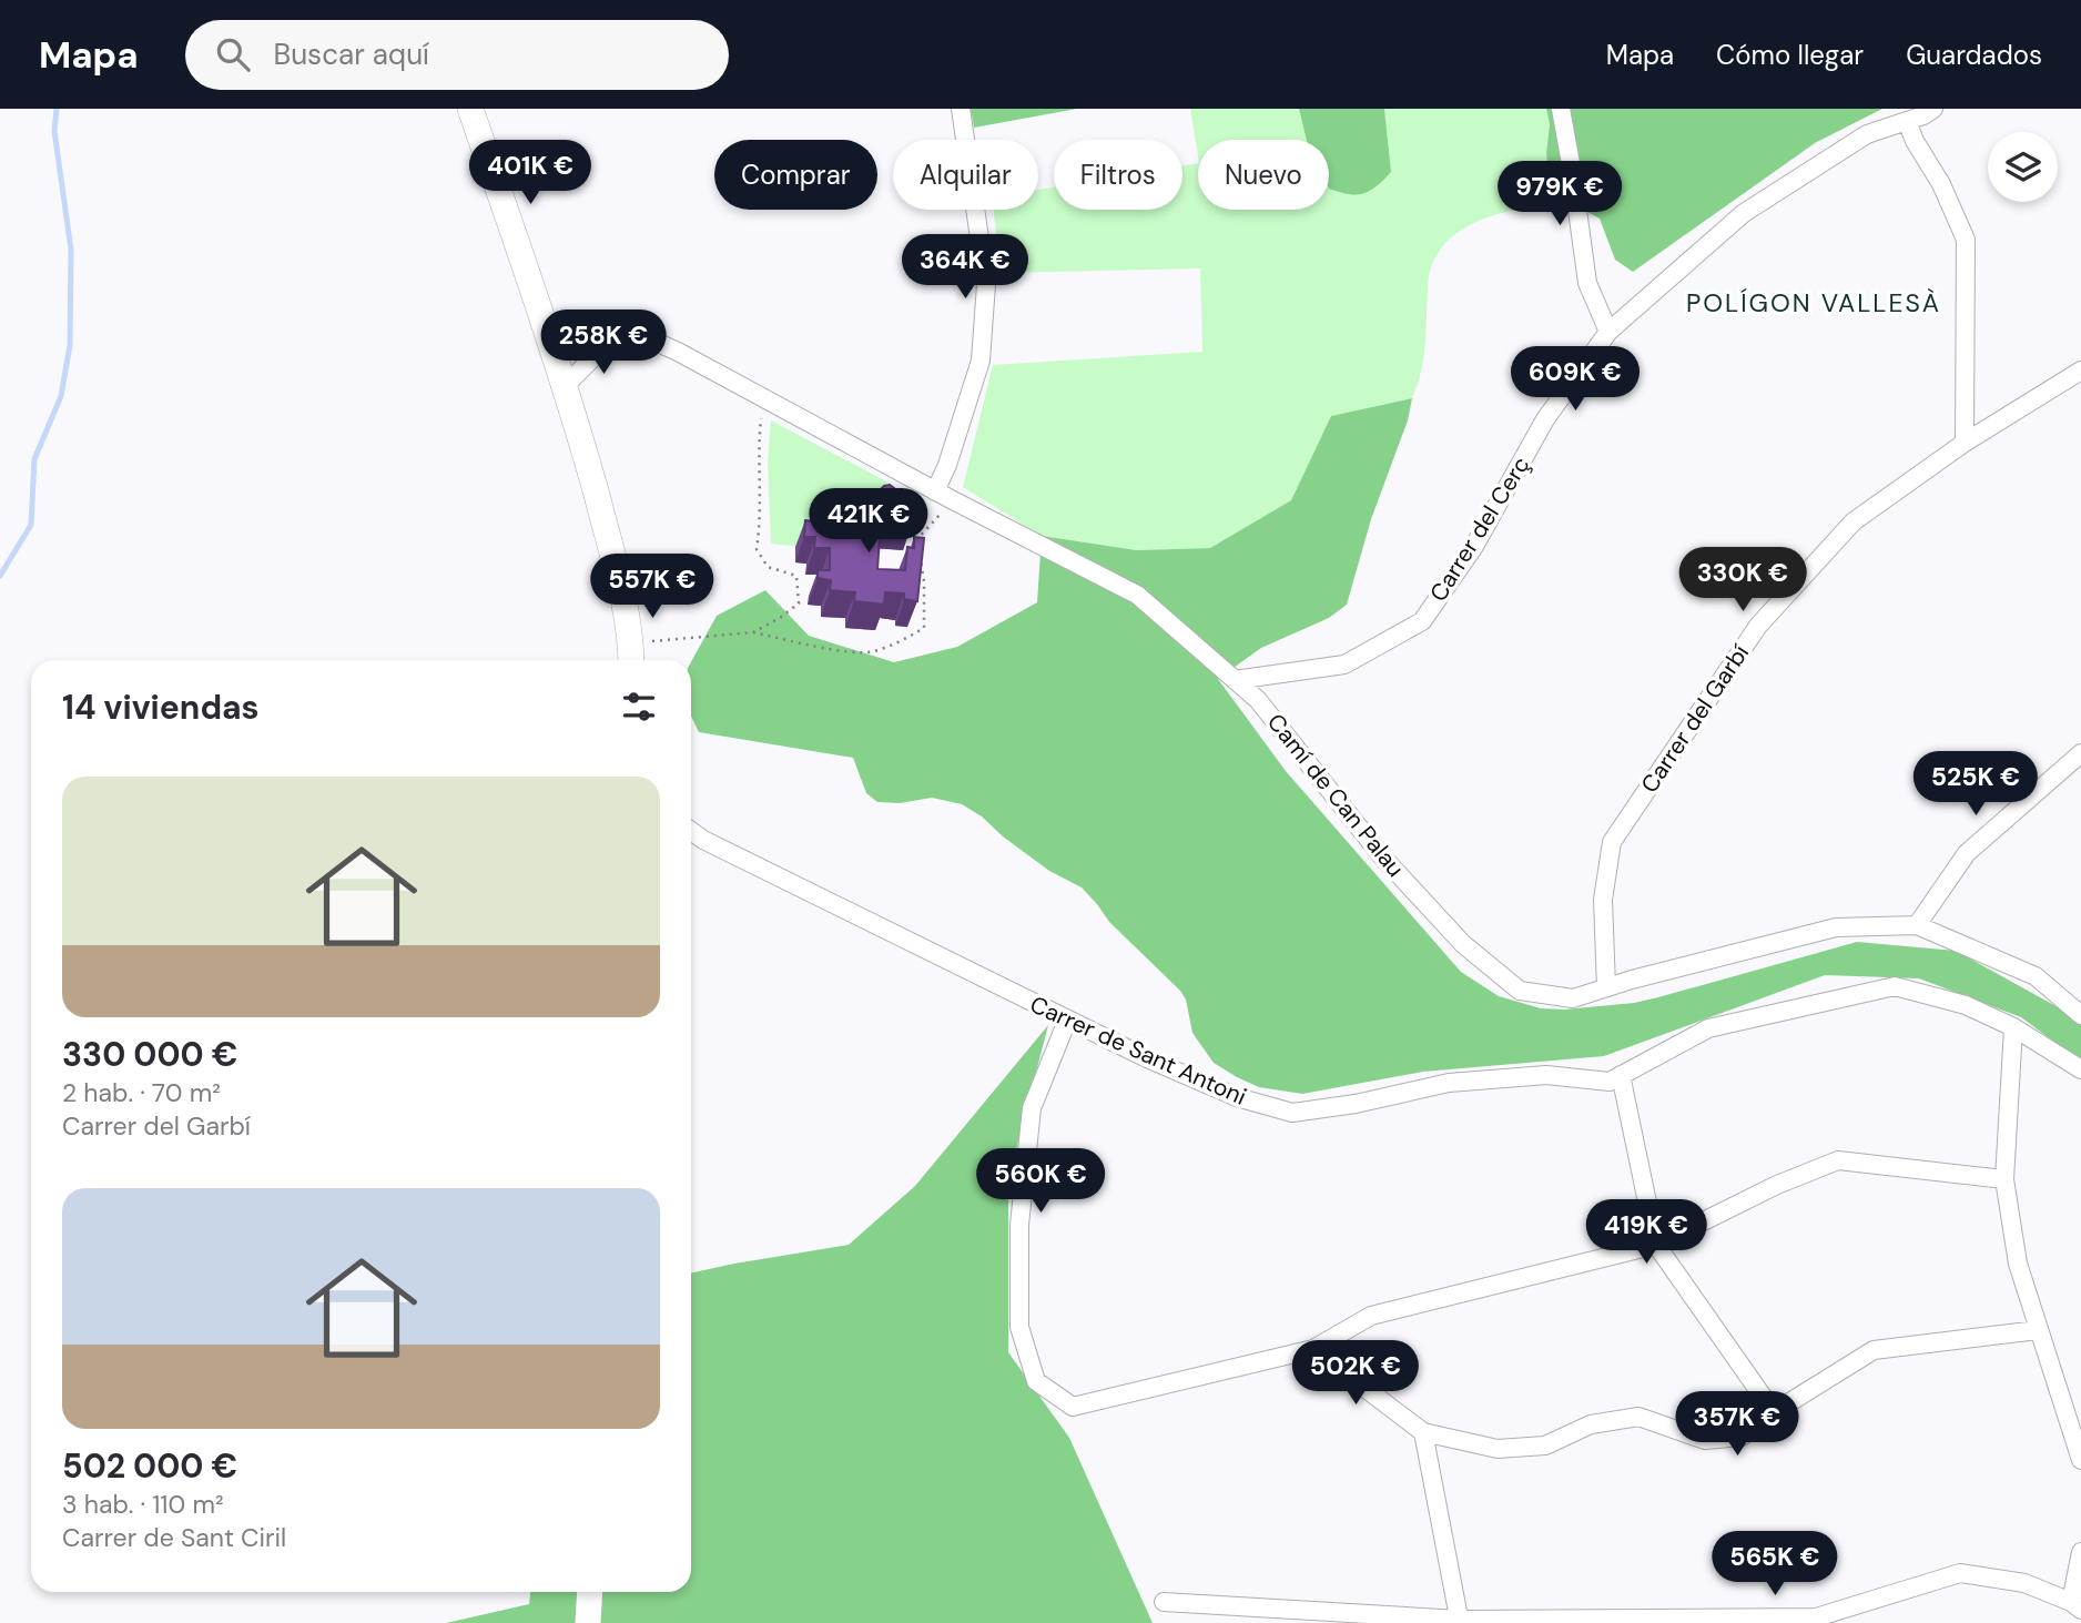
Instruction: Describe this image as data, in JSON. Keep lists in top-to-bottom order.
{
  "streets": {
    "street": [
      "Carrer del Cerç",
      "Carrer del Garbí",
      "Camí de Can Palau",
      "Carrer de Sant Antoni"
    ]
  },
  "crossings": [
    ["Carrer del Cerç", "Camí de Can Palau"],
    ["Carrer del Garbí", "Camí de Can Palau"]
  ],
  "districts": ["POLÍGON VALLESÀ"],
  "page": {
    "header": "Mapa",
    "search": "Buscar aquí",
    "nav": ["Mapa", "Cómo llegar", "Guardados"],
    "price": [
      "401K €",
      "979K €",
      "364K €",
      "258K €",
      "609K €",
      "421K €",
      "330K €",
      "557K €",
      "525K €",
      "560K €",
      "419K €",
      "502K €",
      "357K €",
      "565K €"
    ],
    "chip": [
      "Comprar",
      "Alquilar",
      "Filtros",
      "Nuevo"
    ],
    "heading": "14 viviendas",
    "list": [
      {
        "name": "330 000 €",
        "note": "2 hab. · 70 m² · Carrer del Garbí"
      },
      {
        "name": "502 000 €",
        "note": "3 hab. · 110 m² · Carrer de Sant Ciril"
      }
    ]
  }
}
